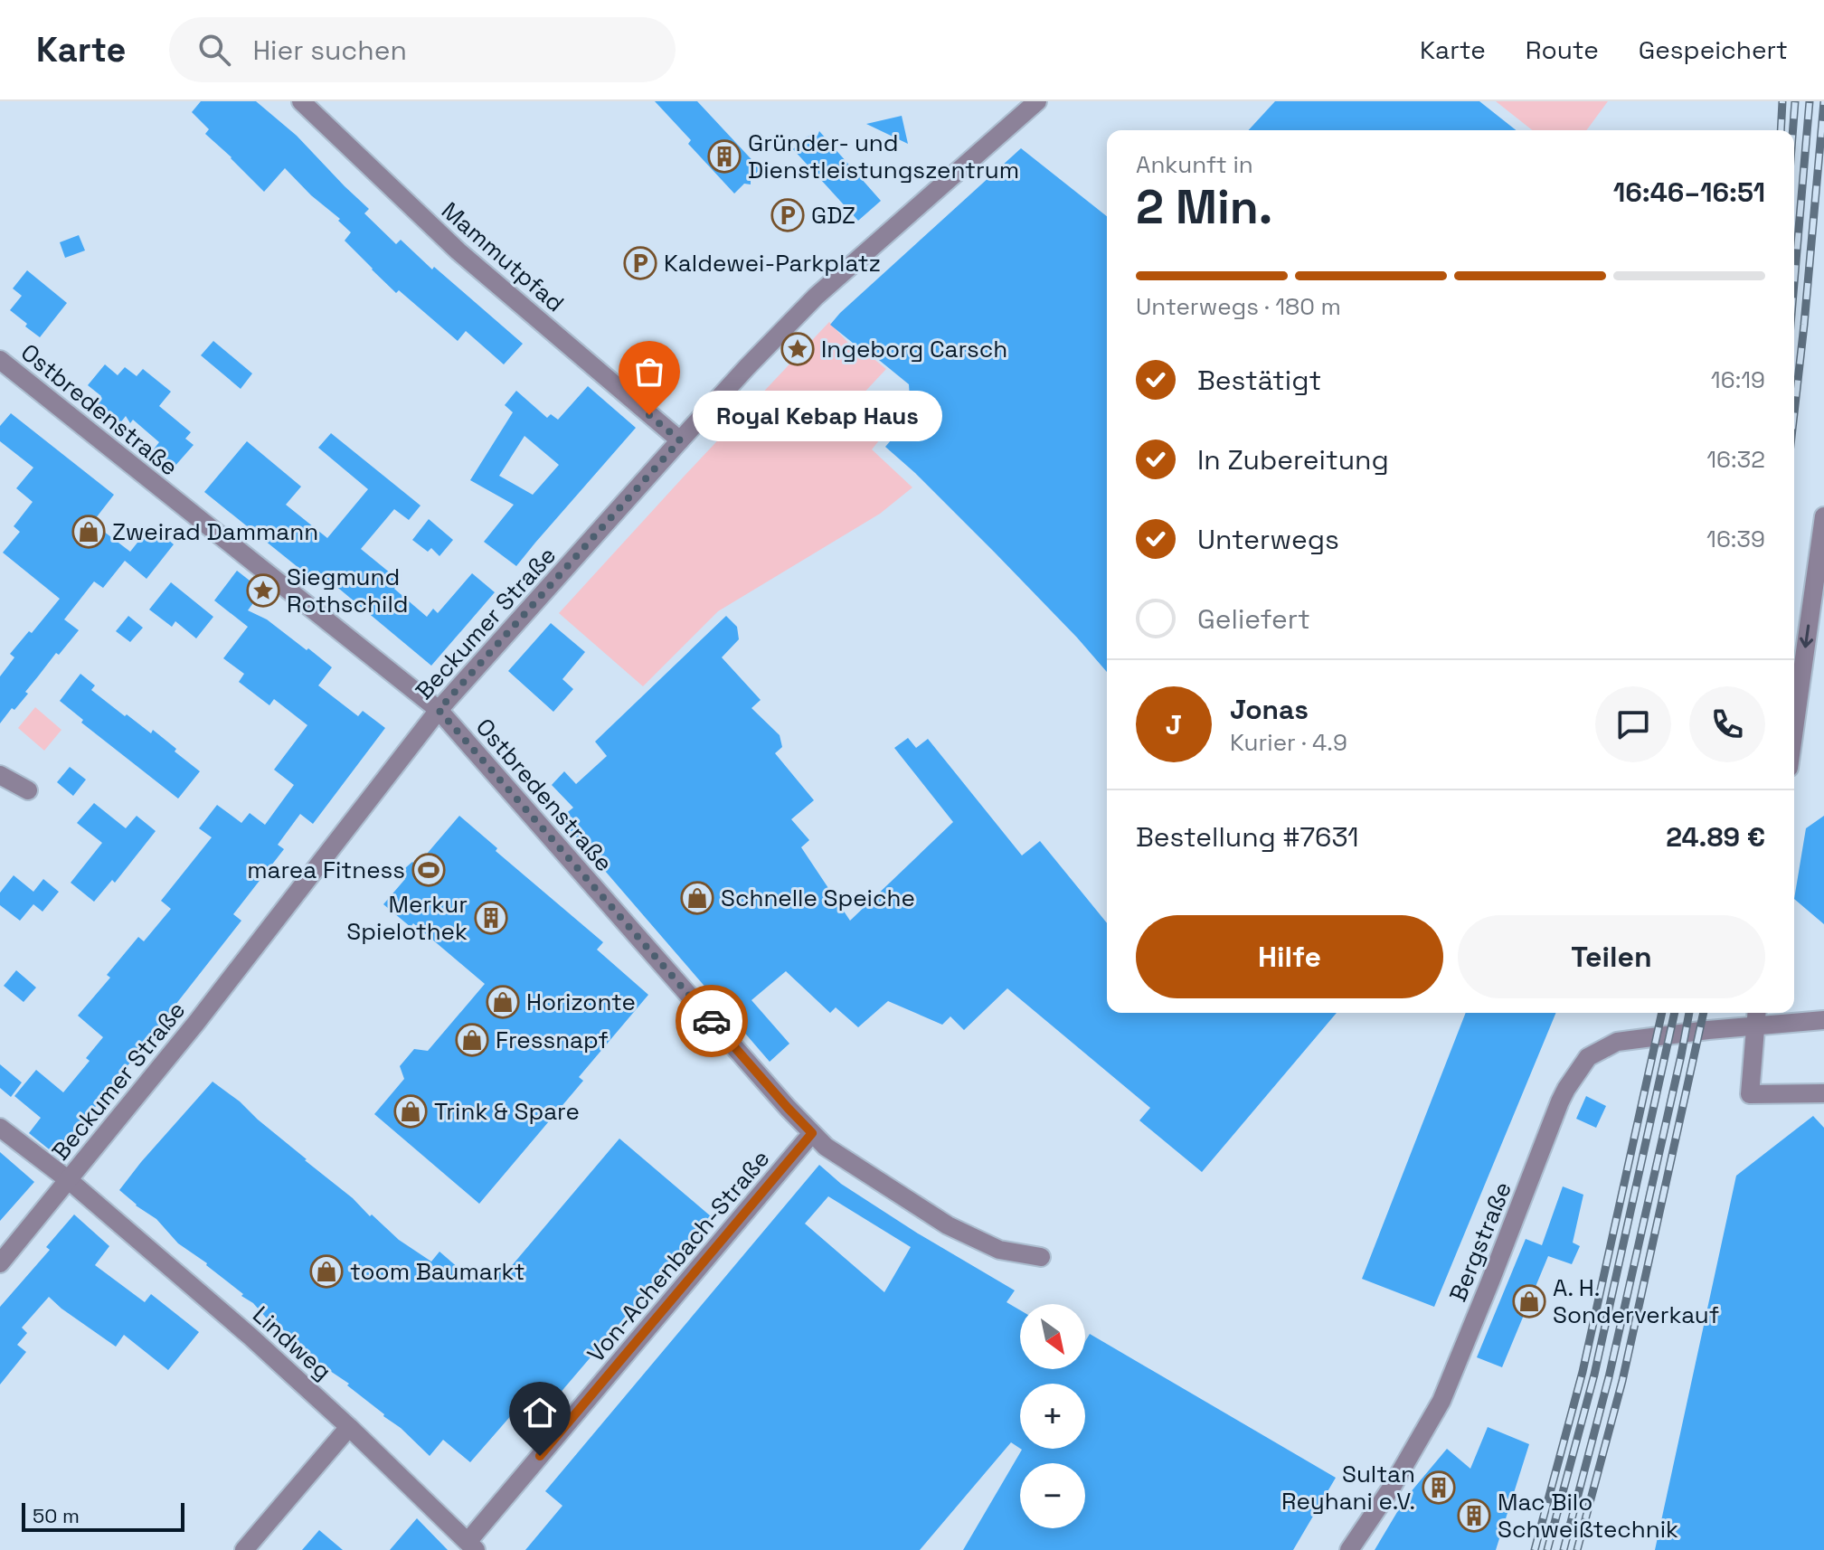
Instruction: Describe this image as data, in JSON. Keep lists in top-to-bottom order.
{
  "streets": {
    "street": [
      "Mammutpfad",
      "Ostbredenstraße",
      "Beckumer Straße",
      "Bergstraße",
      "Von-Achenbach-Straße",
      "Lindweg"
    ]
  },
  "crossings": [
    ["Mammutpfad", "Beckumer Straße"],
    ["Ostbredenstraße", "Beckumer Straße"],
    ["Ostbredenstraße", "Von-Achenbach-Straße"],
    ["Beckumer Straße", "Lindweg"],
    ["Von-Achenbach-Straße", "Lindweg"]
  ],
  "places": {
    "building": [
      "Gründer- und Dienstleistungszentrum",
      "Merkur Spielothek",
      "Sultan Reyhani e.V.",
      "Mac Bilo Schweißtechnik"
    ],
    "parking": ["GDZ", "Kaldewei-Parkplatz"],
    "place": ["Ingeborg Carsch", "Siegmund Rothschild"],
    "other": ["Royal Kebap Haus"],
    "shop": [
      "Zweirad Dammann",
      "Schnelle Speiche",
      "Horizonte",
      "Fressnapf",
      "Trink & Spare",
      "toom Baumarkt",
      "A. H. Sonderverkauf"
    ],
    "sports": ["marea Fitness"]
  },
  "scale_bar": "50 m",
  "north": "bottom right",
  "page": {
    "header": "Karte",
    "search": "Hier suchen",
    "nav": ["Karte", "Route", "Gespeichert"],
    "heading": ["2 Min.", "Ankunft in", "16:46–16:51"],
    "panel": [
      "Jonas",
      "Kurier · 4.9",
      "Bestellung #7631",
      "24.89 €"
    ],
    "bar": "Unterwegs · 180 m",
    "list": [
      ["Bestätigt", "16:19"],
      ["In Zubereitung", "16:32"],
      ["Unterwegs", "16:39"],
      "Geliefert"
    ],
    "bubble": "Royal Kebap Haus",
    "round": "J",
    "buttons": ["Hilfe", "Teilen"],
    "map_buttons": ["+", "−"],
    "scale": "50 m"
  }
}
